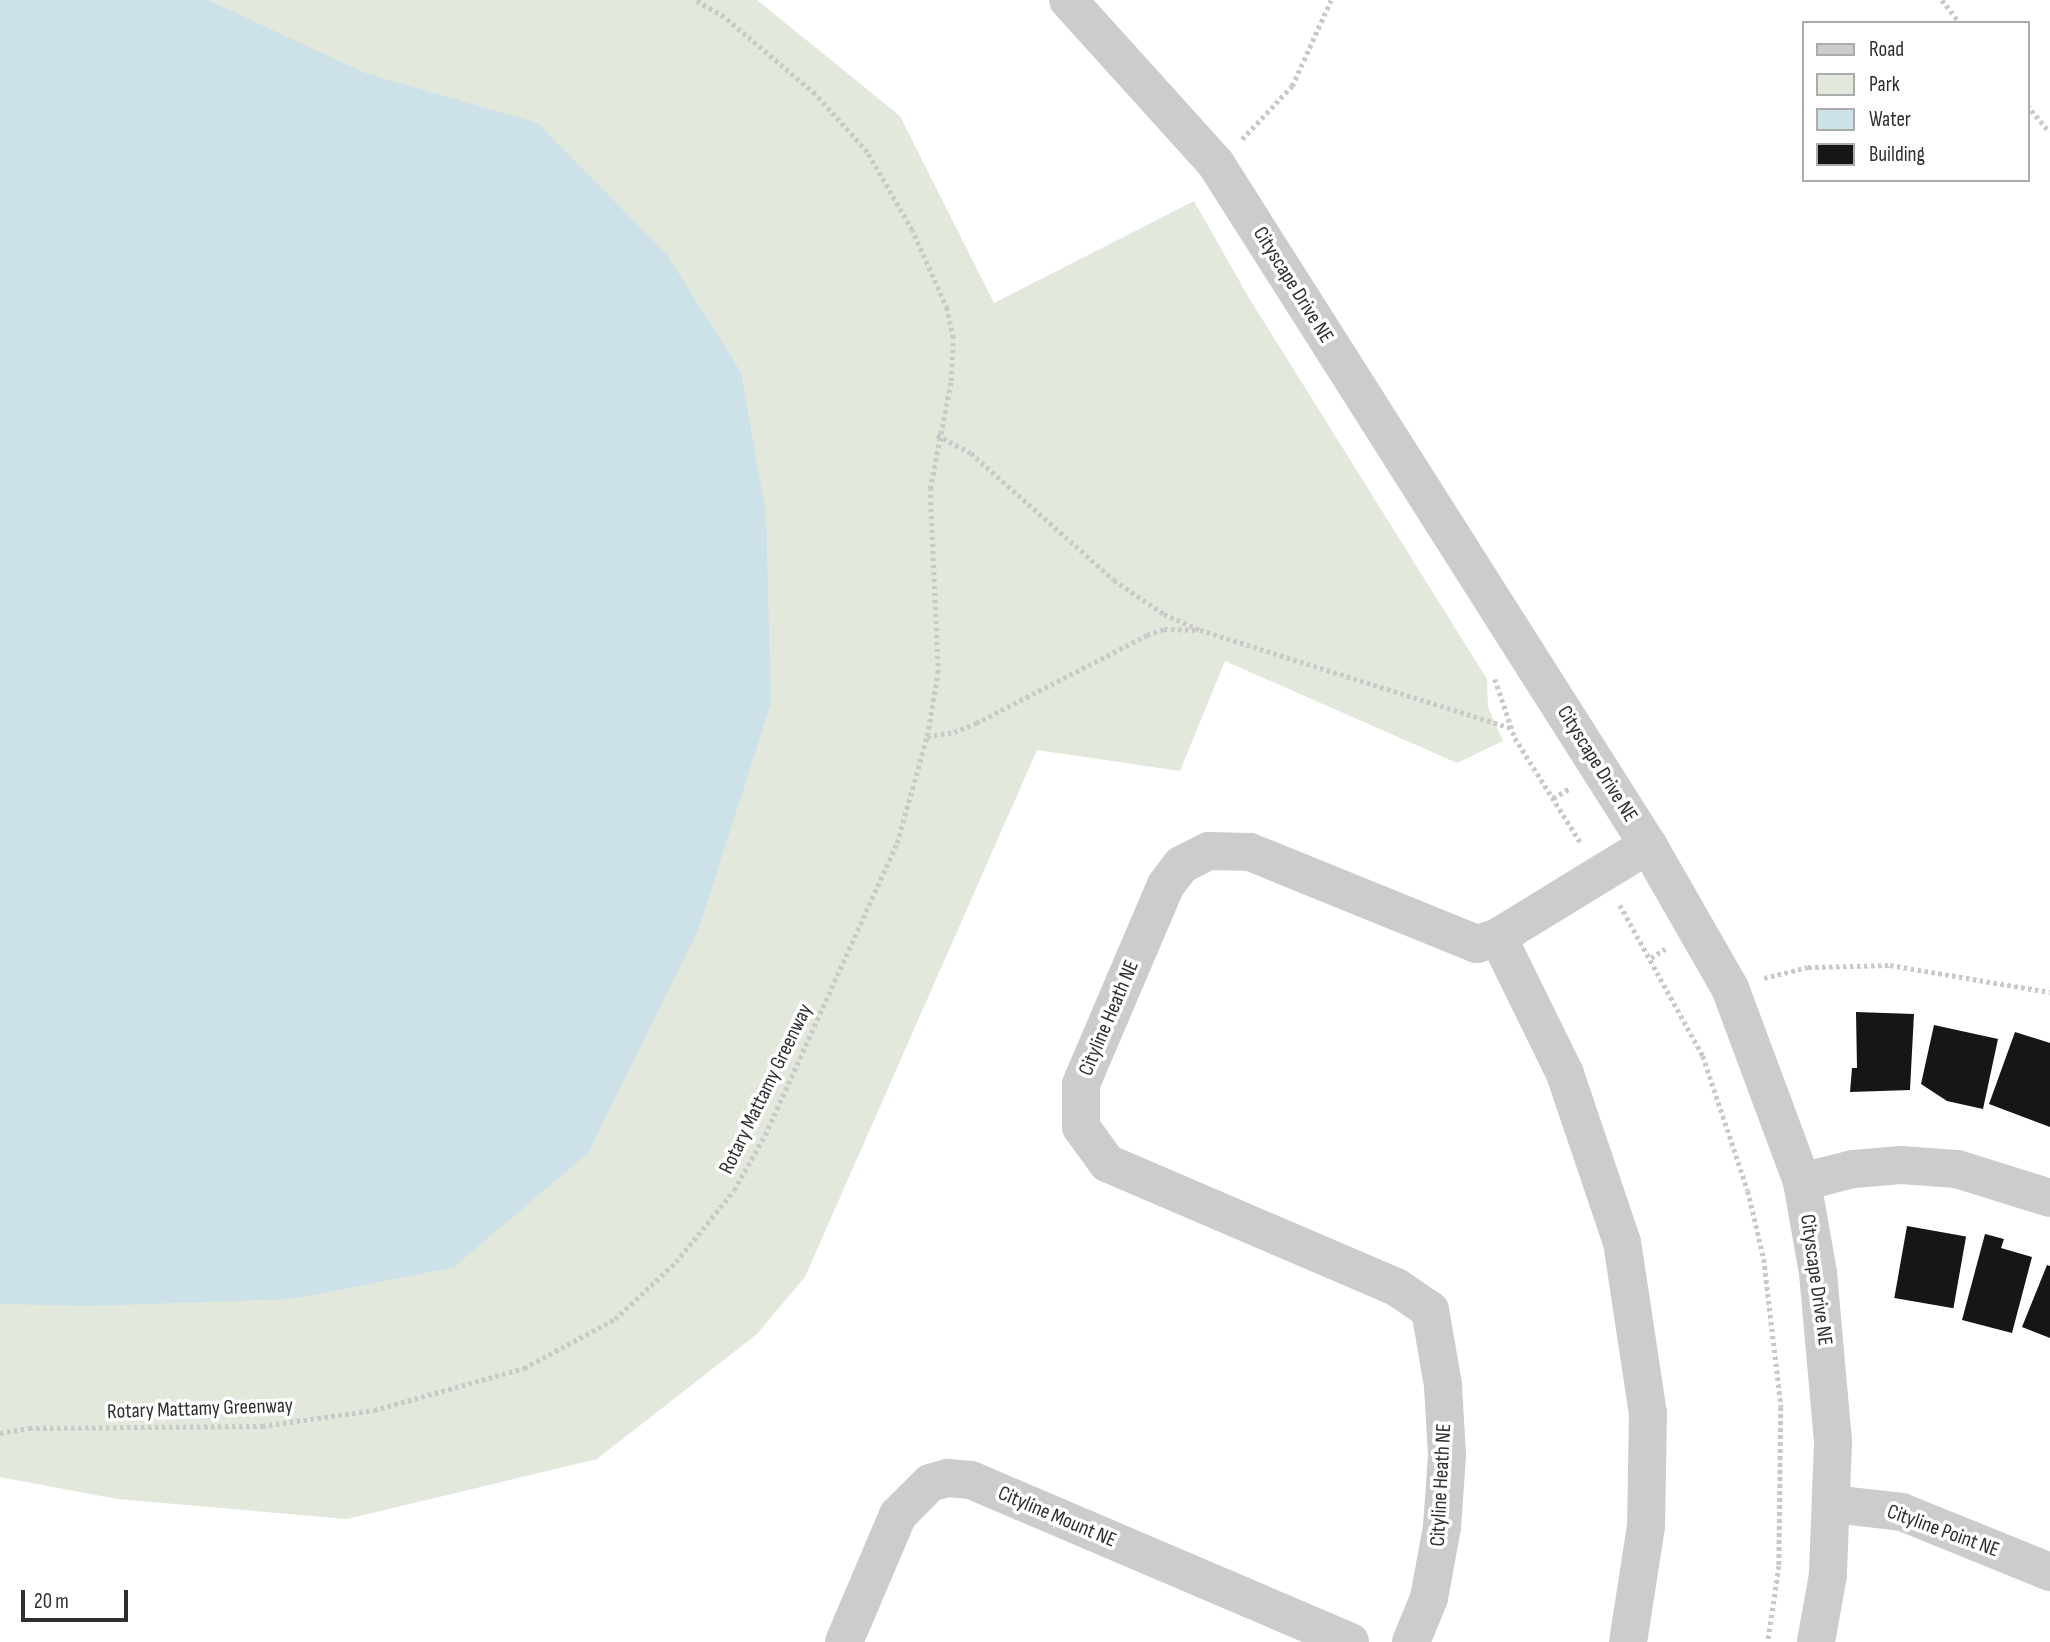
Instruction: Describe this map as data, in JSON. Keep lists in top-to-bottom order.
{
  "streets": {
    "street": [
      "Cityscape Drive NE",
      "Cityline Heath NE",
      "Cityline Mount NE",
      "Cityline Point NE"
    ],
    "path": ["Rotary Mattamy Greenway"]
  },
  "crossings": [
    ["Cityscape Drive NE", "Cityline Heath NE"],
    ["Cityscape Drive NE", "Cityline Point NE"]
  ],
  "legend": [
    "Road",
    "Park",
    "Water",
    "Building"
  ],
  "scale_bar": "20 m"
}
